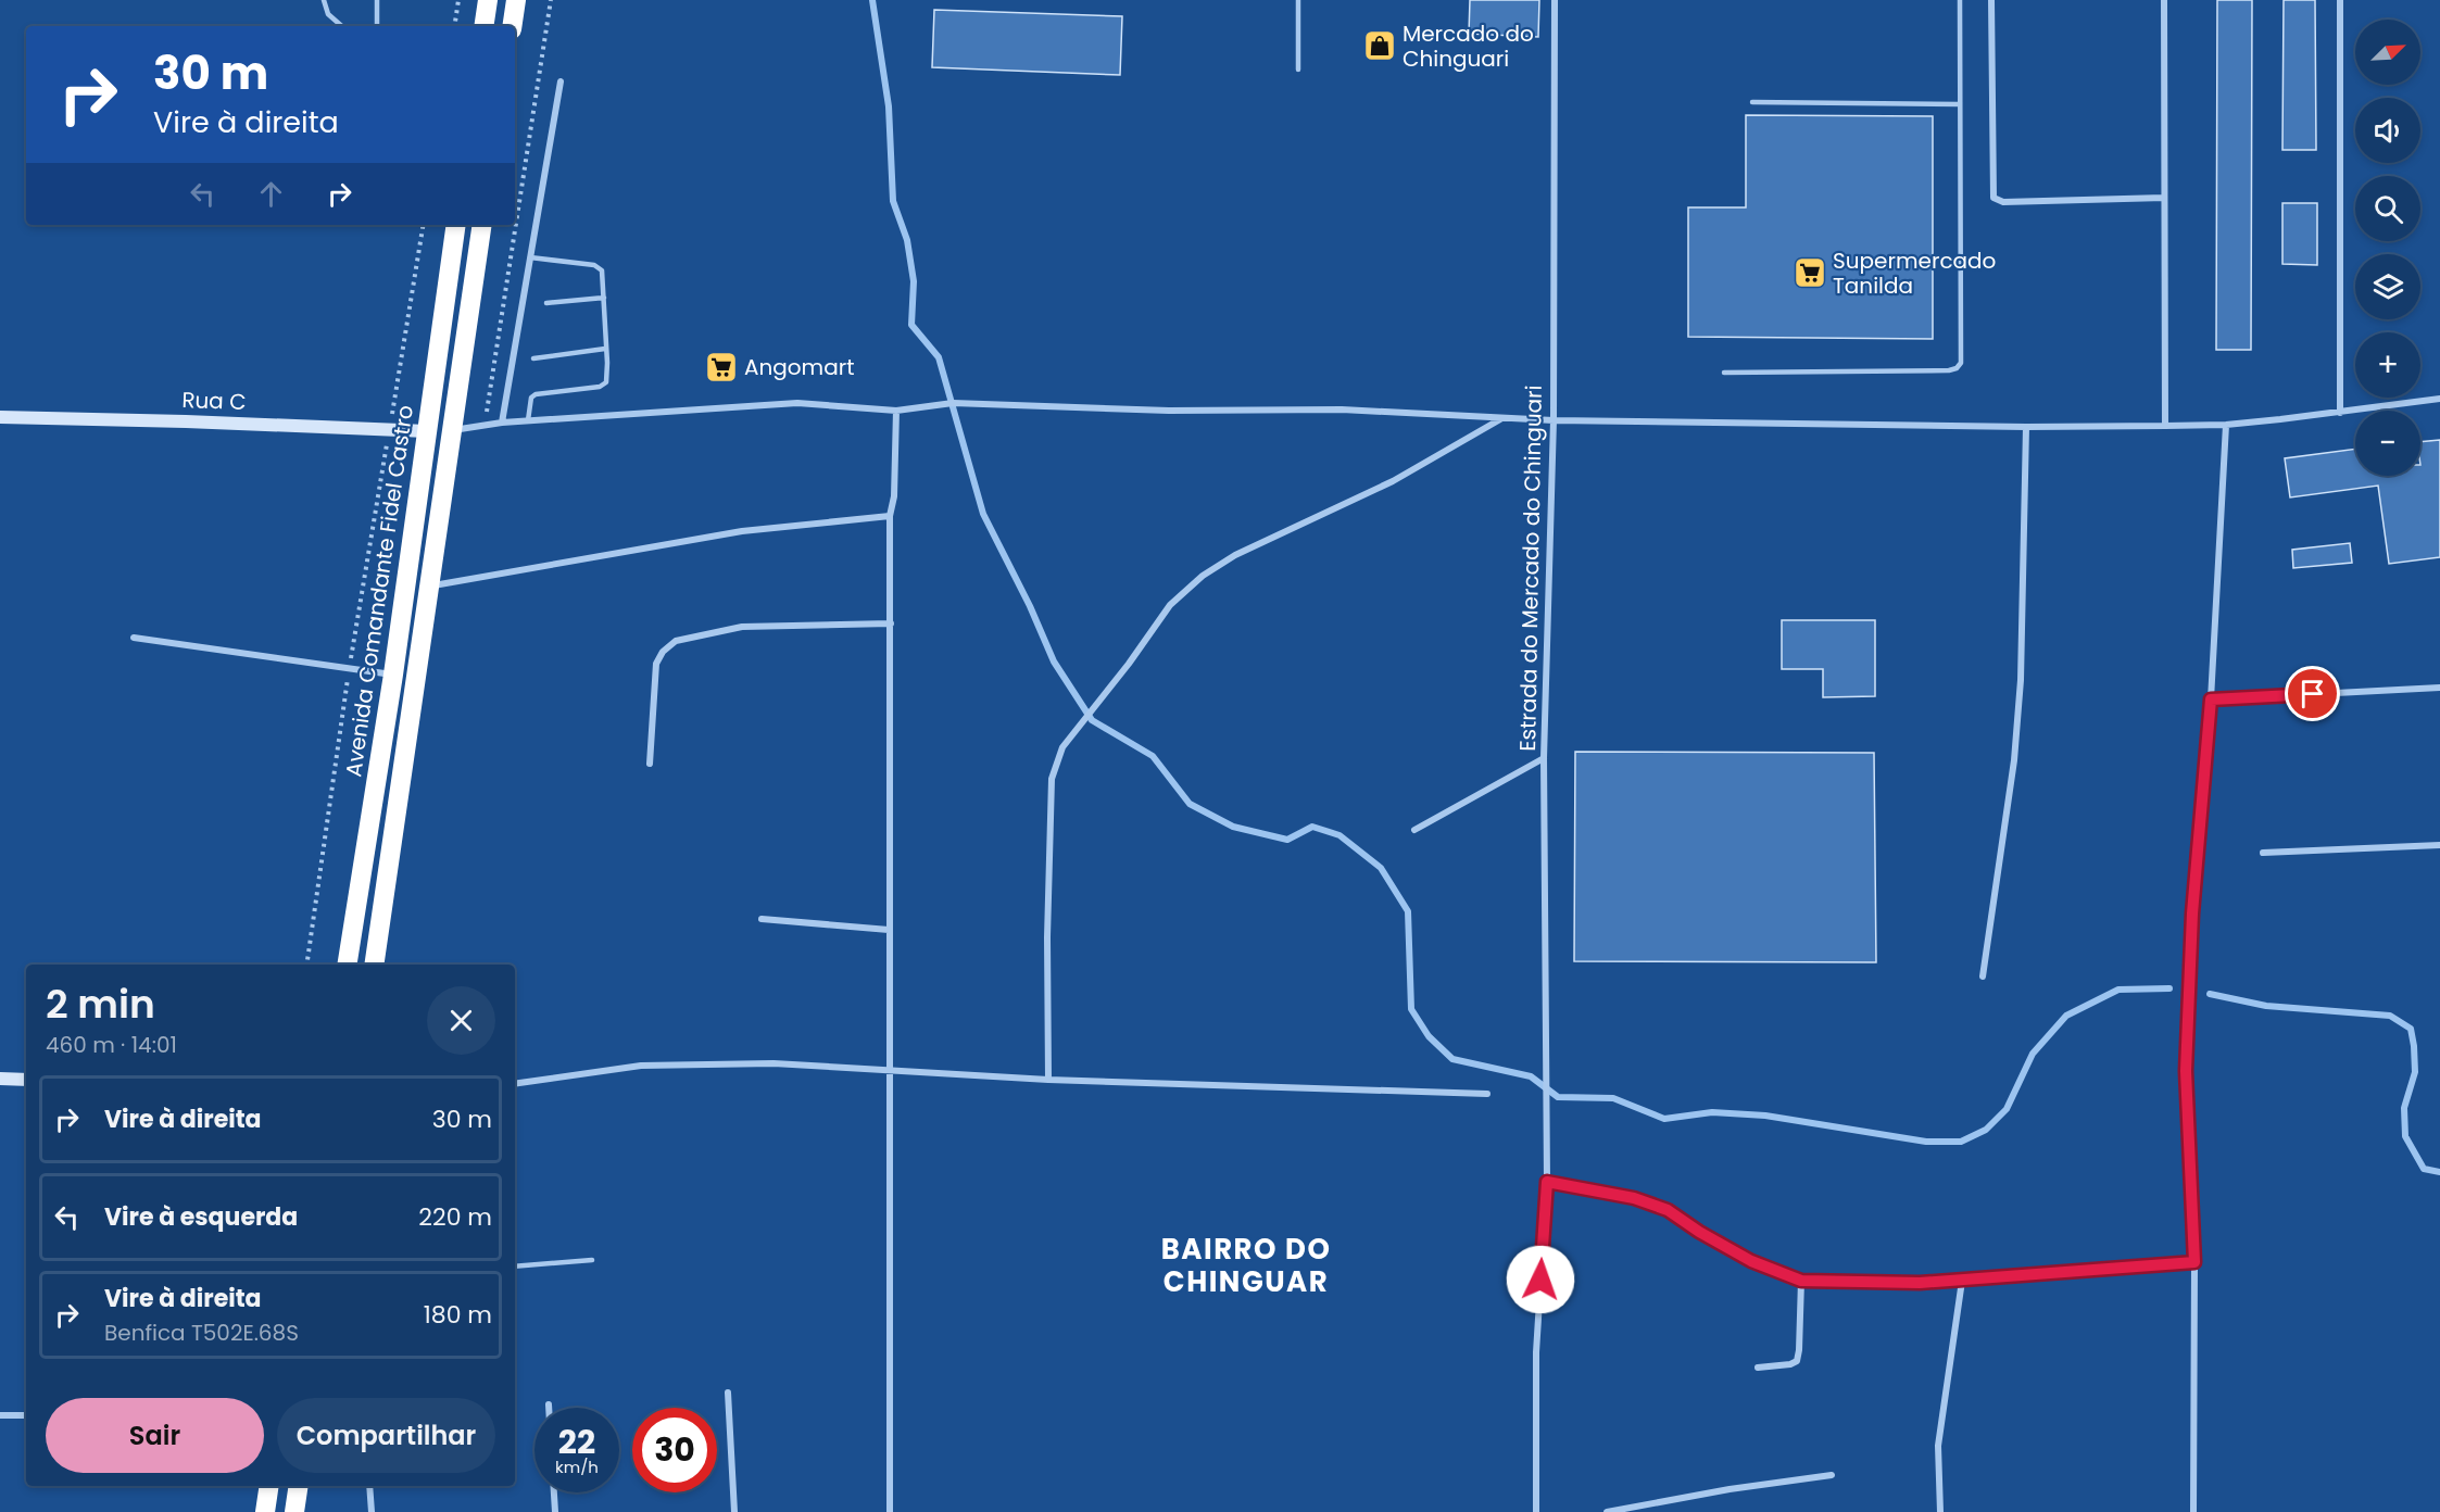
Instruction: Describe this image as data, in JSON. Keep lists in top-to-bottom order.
{
  "streets": {
    "highway": ["Avenida Comandante Fidel Castro"],
    "street": ["Rua C", "Estrada do Mercado do Chinguari"]
  },
  "crossings": [
    ["Rua C", "Avenida Comandante Fidel Castro"]
  ],
  "districts": ["BAIRRO DO CHINGUAR"],
  "places": {
    "shop": ["Mercado do Chinguari"],
    "supermarket": ["Supermercado Tanilda", "Angomart"]
  },
  "north": "top right",
  "page": {
    "map_buttons": ["+", "−"],
    "turn": ["30 m", "Vire à direita"],
    "heading": ["2 min", "460 m · 14:01"],
    "list": [
      {
        "name": "Vire à direita",
        "value": "30 m"
      },
      {
        "name": "Vire à esquerda",
        "value": "220 m"
      },
      {
        "name": "Vire à direita",
        "note": "Benfica T502E.68S",
        "value": "180 m"
      }
    ],
    "buttons": ["Sair", "Compartilhar"],
    "speed": "22 km/h",
    "limit": "30"
  }
}
